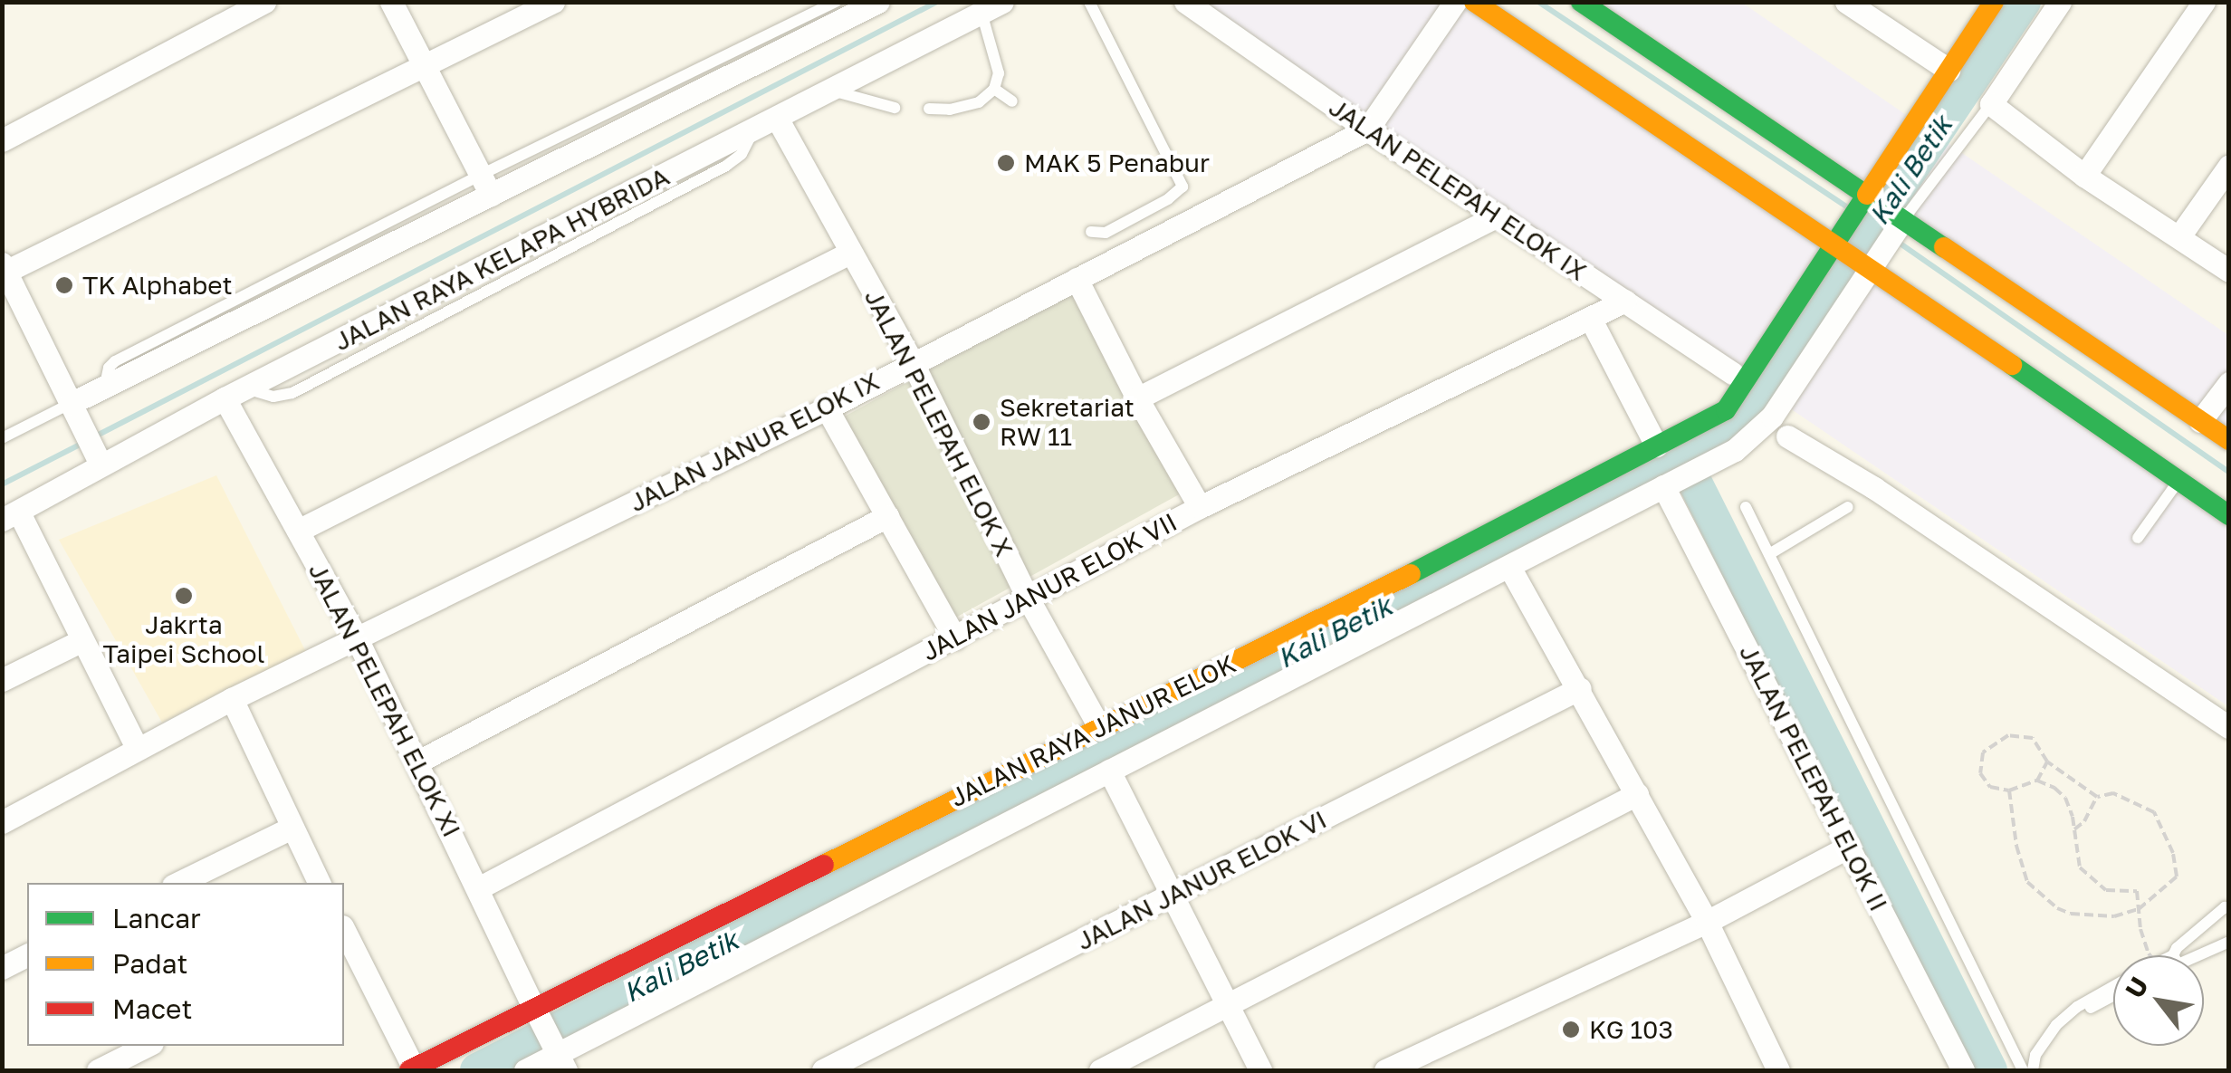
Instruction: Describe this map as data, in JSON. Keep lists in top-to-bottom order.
{
  "streets": {
    "street": [
      "JALAN PELEPAH ELOK IX",
      "JALAN RAYA KELAPA HYBRIDA",
      "JALAN PELEPAH ELOK X",
      "JALAN JANUR ELOK IX",
      "JALAN JANUR ELOK VII",
      "JALAN PELEPAH ELOK XI",
      "JALAN RAYA JANUR ELOK",
      "JALAN PELEPAH ELOK II",
      "JALAN JANUR ELOK VI"
    ]
  },
  "crossings": [
    ["JALAN PELEPAH ELOK IX", "JALAN JANUR ELOK IX"],
    ["JALAN PELEPAH ELOK IX", "JALAN JANUR ELOK VII"],
    ["JALAN RAYA KELAPA HYBRIDA", "JALAN PELEPAH ELOK X"],
    ["JALAN RAYA KELAPA HYBRIDA", "JALAN PELEPAH ELOK XI"],
    ["JALAN PELEPAH ELOK X", "JALAN JANUR ELOK IX"],
    ["JALAN PELEPAH ELOK X", "JALAN JANUR ELOK VII"],
    ["JALAN PELEPAH ELOK X", "JALAN RAYA JANUR ELOK"],
    ["JALAN JANUR ELOK IX", "JALAN PELEPAH ELOK XI"],
    ["JALAN JANUR ELOK VII", "JALAN PELEPAH ELOK XI"],
    ["JALAN PELEPAH ELOK XI", "JALAN RAYA JANUR ELOK"],
    ["JALAN RAYA JANUR ELOK", "JALAN PELEPAH ELOK II"]
  ],
  "water": ["Kali Betik"],
  "places": [
    "MAK 5 Penabur",
    "TK Alphabet",
    "Sekretariat RW 11",
    "Jakrta Taipei School",
    "KG 103"
  ],
  "legend": ["Lancar", "Padat", "Macet"],
  "north": "top left"
}
